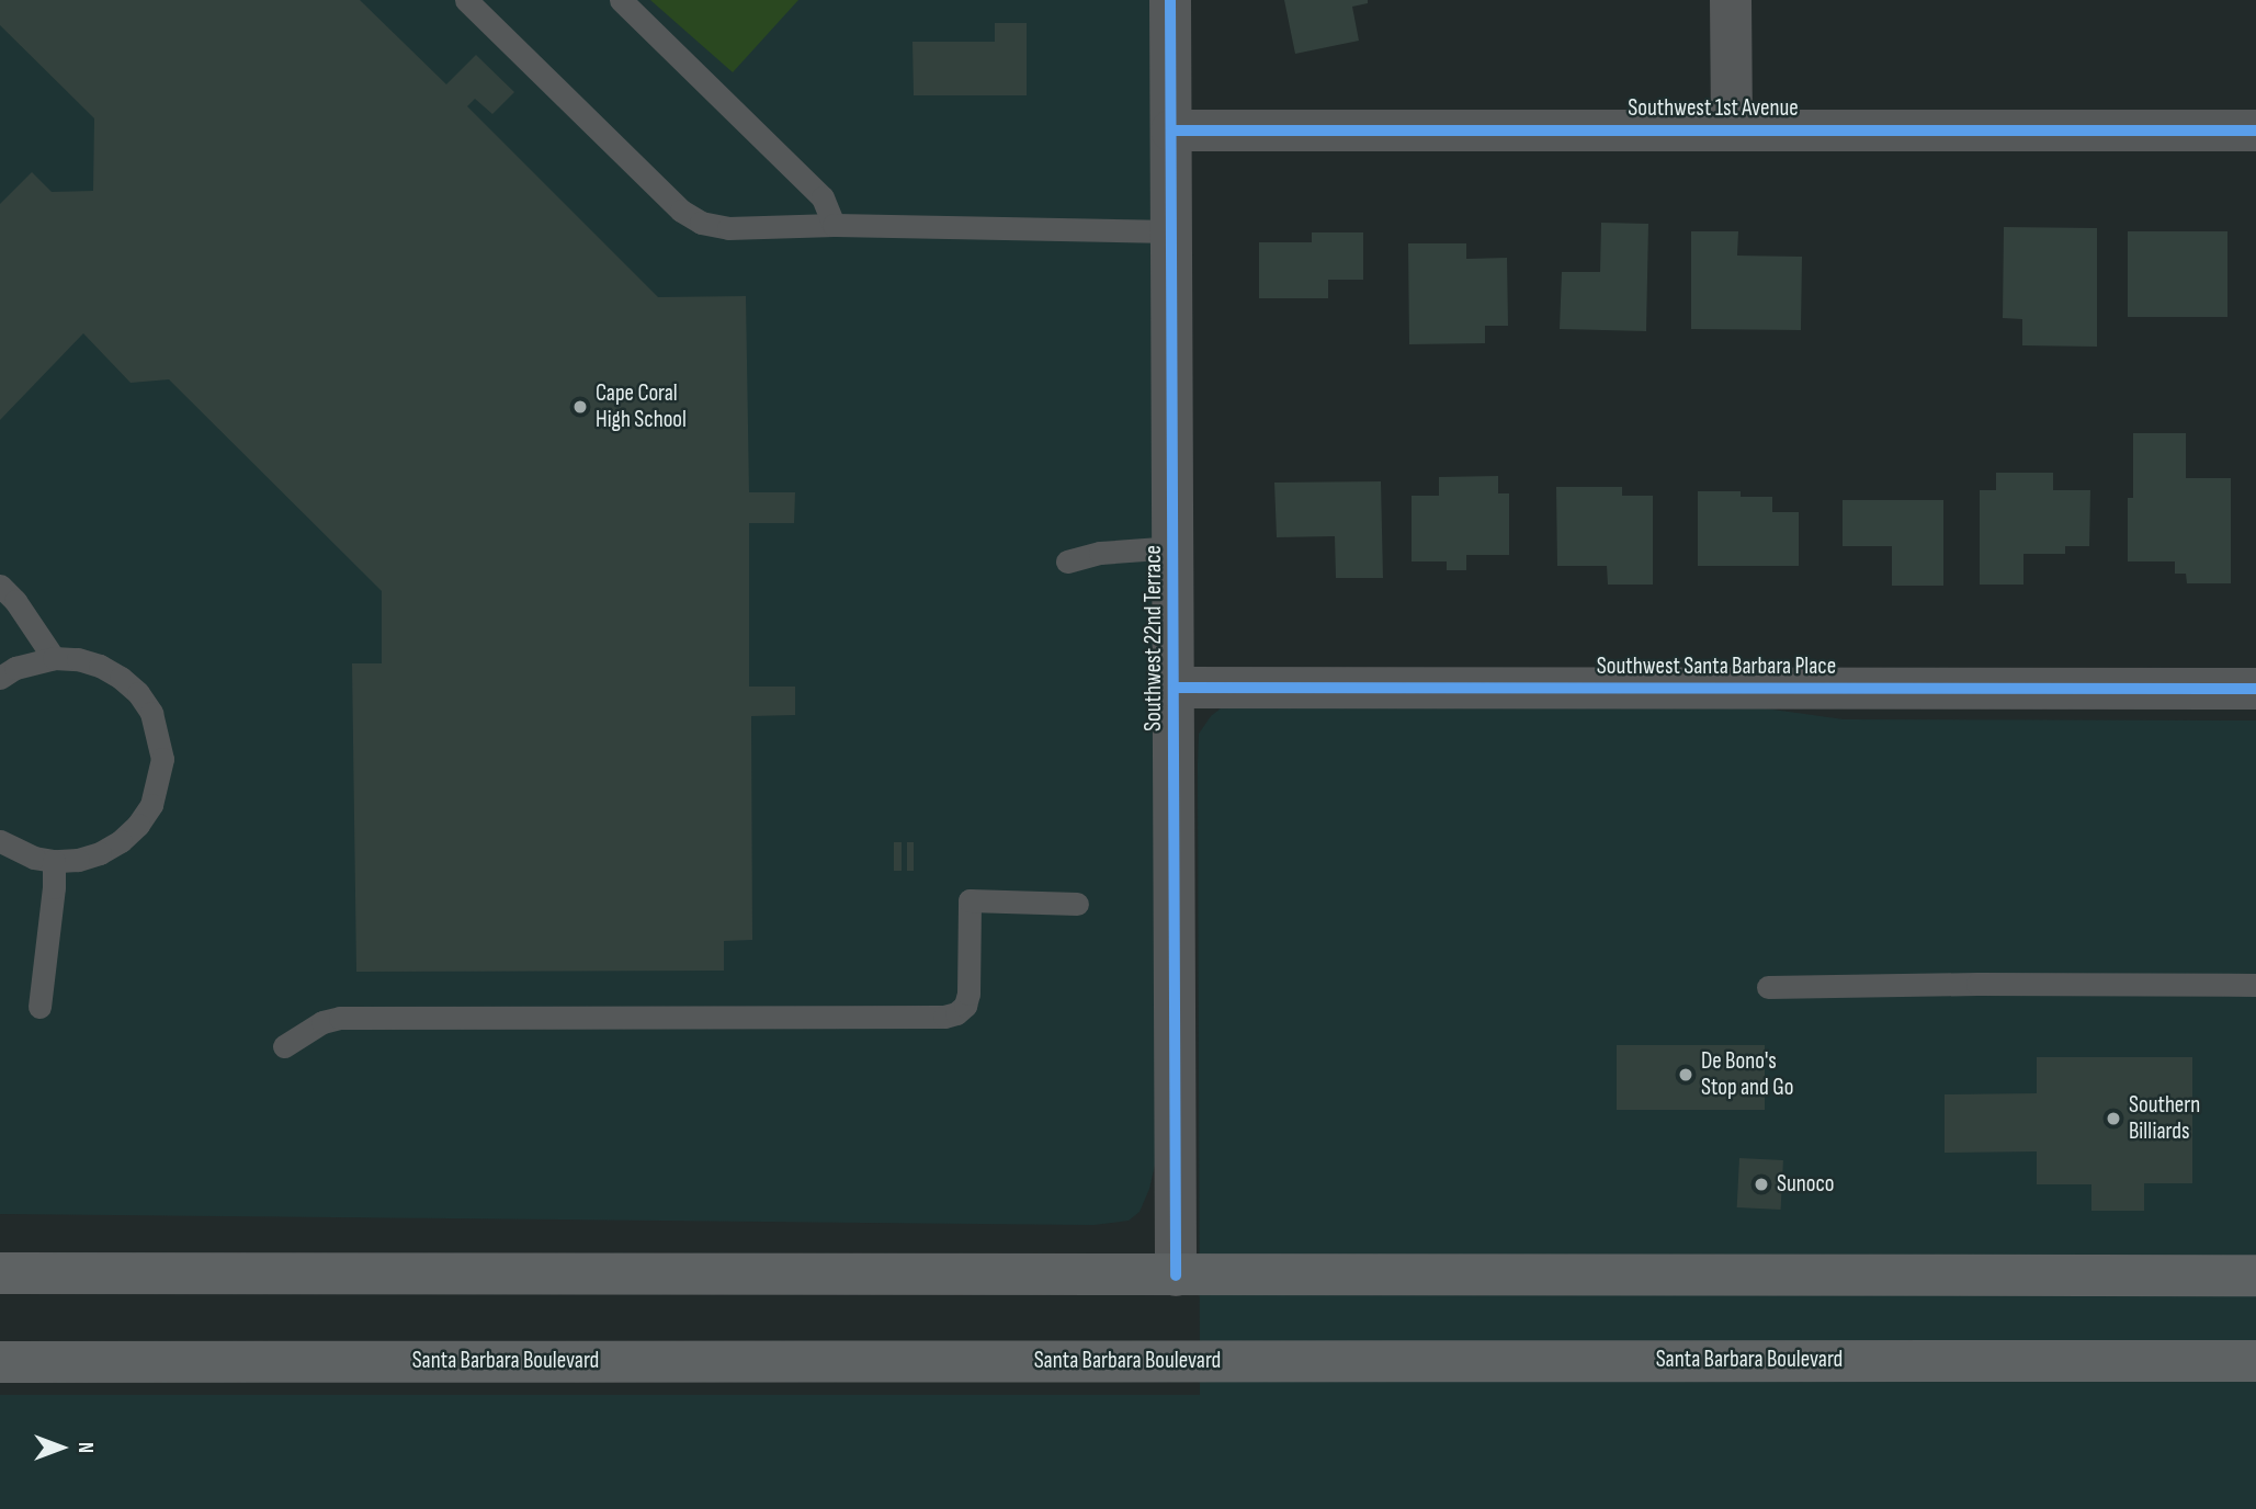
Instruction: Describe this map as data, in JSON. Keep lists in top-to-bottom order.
{
  "streets": {
    "main road": ["Santa Barbara Boulevard"],
    "street": ["Southwest 1st Avenue", "Southwest 22nd Terrace", "Southwest Santa Barbara Place"]
  },
  "crossings": [
    ["Southwest 1st Avenue", "Southwest 22nd Terrace"],
    ["Southwest 22nd Terrace", "Southwest Santa Barbara Place"]
  ],
  "places": [
    "Cape Coral High School",
    "De Bono's Stop and Go",
    "Southern Billiards",
    "Sunoco"
  ],
  "north": "right"
}
